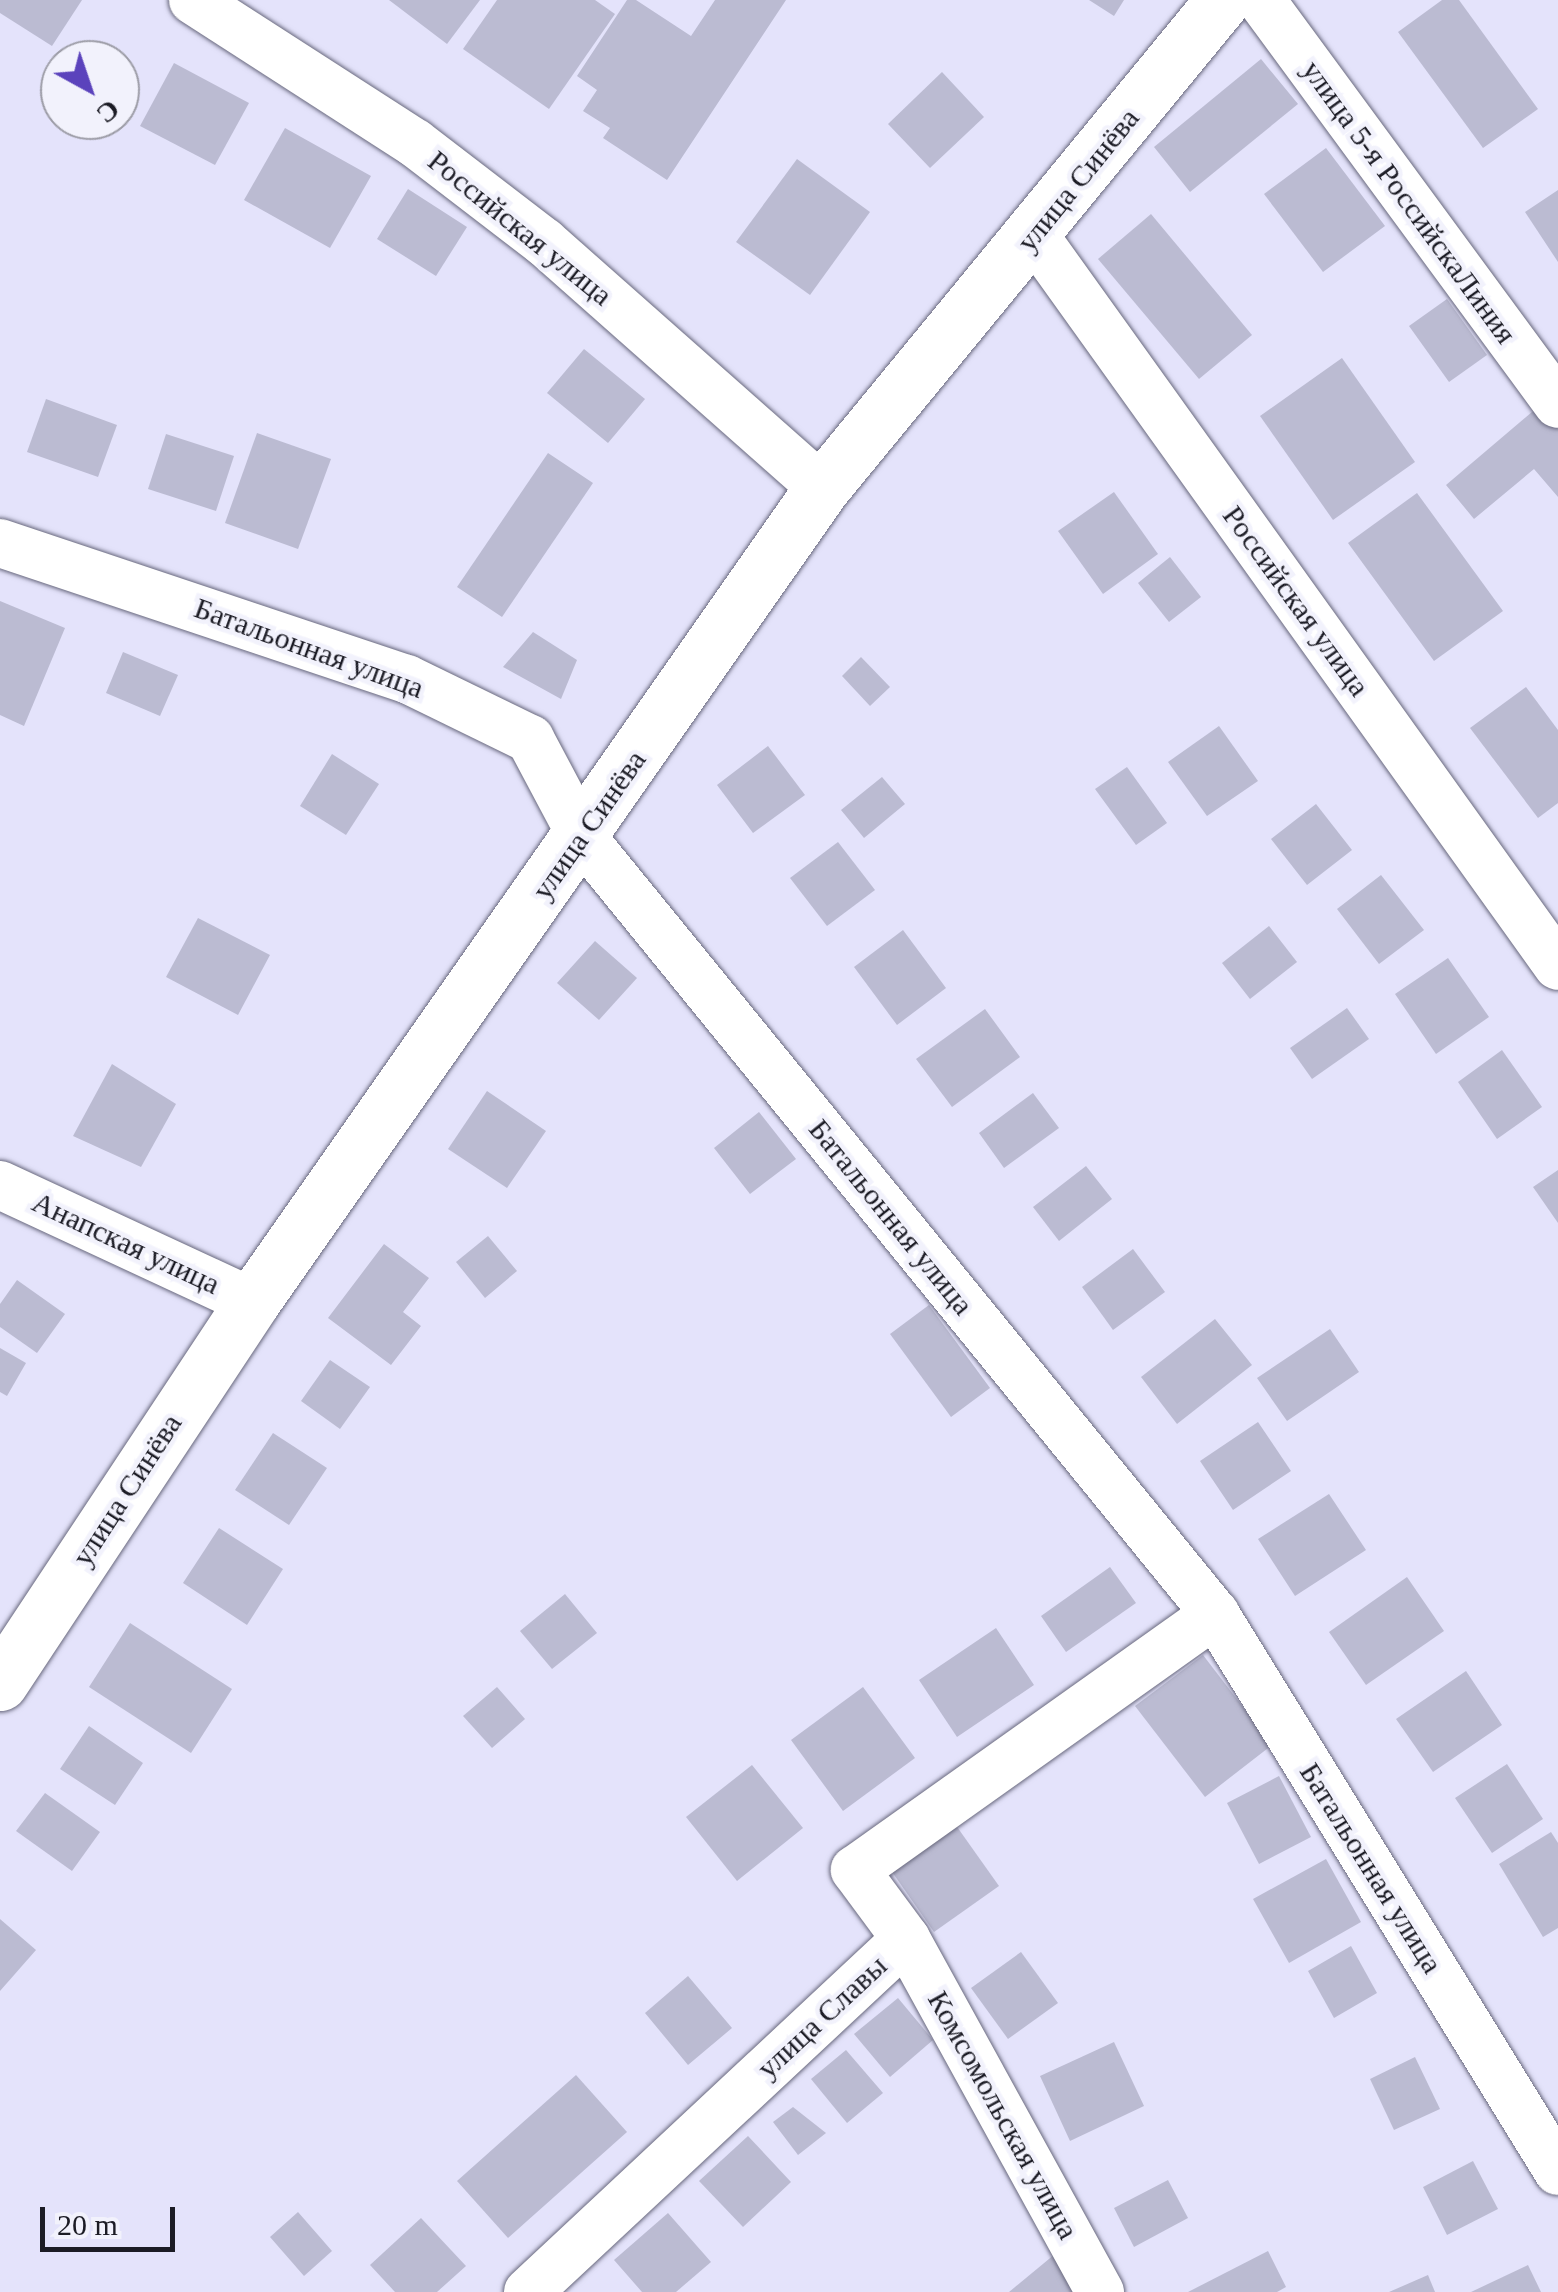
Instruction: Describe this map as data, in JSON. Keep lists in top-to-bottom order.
{
  "streets": {
    "main road": ["улица Синёва"],
    "street": [
      "улица 5-я РоссийскаЛиния",
      "Российская улица",
      "Батальонная улица",
      "Анапская улица",
      "улица Славы",
      "Комсомольская улица"
    ]
  },
  "crossings": [
    ["улица Синёва", "Российская улица"],
    ["улица Синёва", "Батальонная улица"],
    ["улица Синёва", "Анапская улица"],
    ["Батальонная улица", "улица Славы"],
    ["улица Славы", "Комсомольская улица"]
  ],
  "scale_bar": "20 m",
  "north": "bottom right"
}
